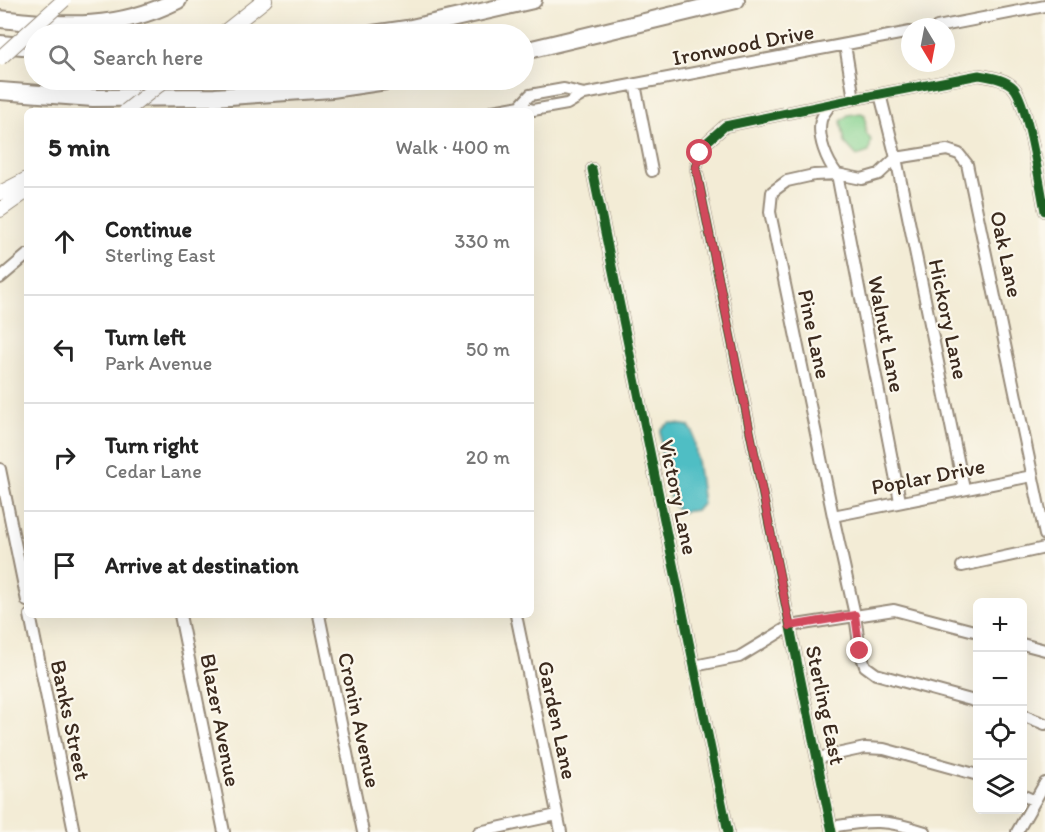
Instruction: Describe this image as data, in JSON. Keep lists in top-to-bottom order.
{
  "streets": {
    "street": [
      "Ironwood Drive",
      "Oak Lane",
      "Hickory Lane",
      "Pine Lane",
      "Walnut Lane",
      "Poplar Drive",
      "Victory Lane",
      "Sterling East",
      "Banks Street",
      "Blazer Avenue",
      "Cronin Avenue",
      "Garden Lane"
    ]
  },
  "crossings": [
    ["Oak Lane", "Hickory Lane"],
    ["Oak Lane", "Pine Lane"],
    ["Oak Lane", "Walnut Lane"],
    ["Oak Lane", "Poplar Drive"],
    ["Oak Lane", "Sterling East"],
    ["Hickory Lane", "Pine Lane"],
    ["Hickory Lane", "Walnut Lane"],
    ["Hickory Lane", "Poplar Drive"],
    ["Hickory Lane", "Sterling East"],
    ["Pine Lane", "Walnut Lane"],
    ["Pine Lane", "Poplar Drive"],
    ["Pine Lane", "Sterling East"],
    ["Walnut Lane", "Poplar Drive"],
    ["Walnut Lane", "Sterling East"]
  ],
  "north": "bottom",
  "page": {
    "search": "Search here",
    "heading": ["5 min", "Walk · 400 m"],
    "list": [
      ["Continue", "Sterling East", "330 m"],
      ["Turn left", "Park Avenue", "50 m"],
      ["Turn right", "Cedar Lane", "20 m"],
      "Arrive at destination"
    ],
    "map_buttons": ["+", "−"]
  }
}
